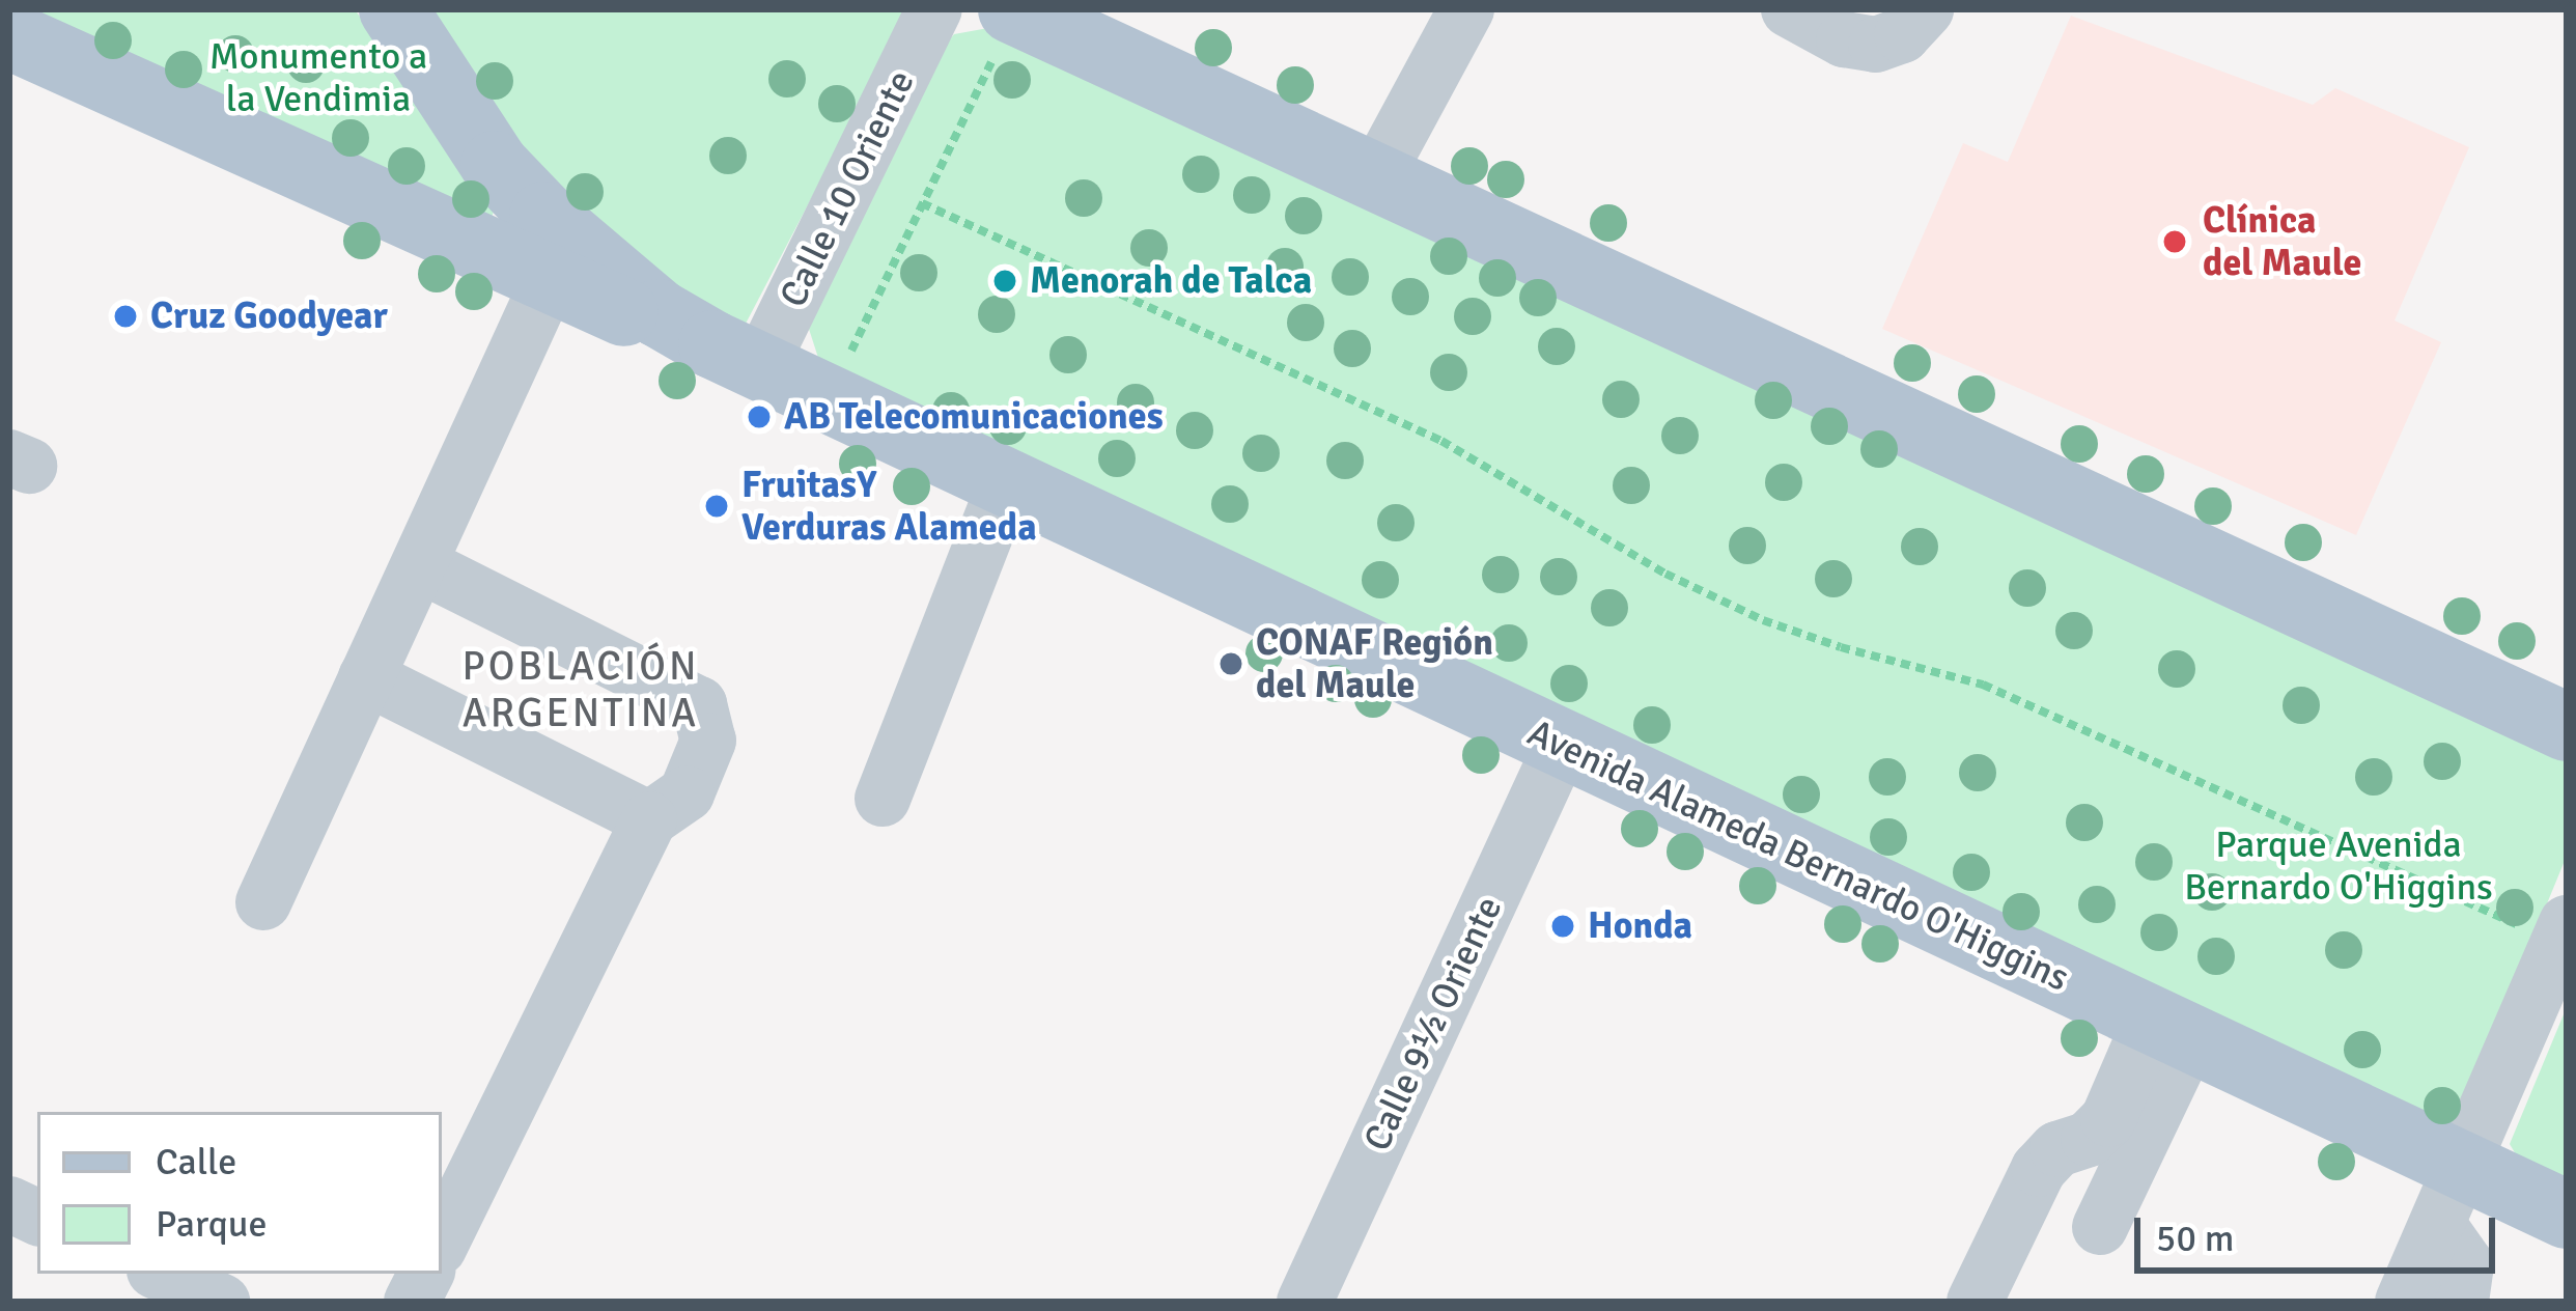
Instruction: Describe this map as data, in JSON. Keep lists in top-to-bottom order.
{
  "streets": {
    "main road": ["Avenida Alameda Bernardo O'Higgins"],
    "street": ["Calle 10 Oriente", "Calle 9½ Oriente"]
  },
  "crossings": [
    ["Calle 10 Oriente", "Avenida Alameda Bernardo O'Higgins"],
    ["Avenida Alameda Bernardo O'Higgins", "Calle 9½ Oriente"]
  ],
  "districts": ["POBLACIÓN ARGENTINA"],
  "parks": ["Monumento a la Vendimia", "Parque Avenida Bernardo O'Higgins"],
  "places": [
    "Clínica del Maule",
    "Menorah de Talca",
    "Cruz Goodyear",
    "AB Telecomunicaciones",
    "FruitasY Verduras Alameda",
    "CONAF Región del Maule",
    "Honda"
  ],
  "legend": ["Calle", "Parque"],
  "scale_bar": "50 m"
}
